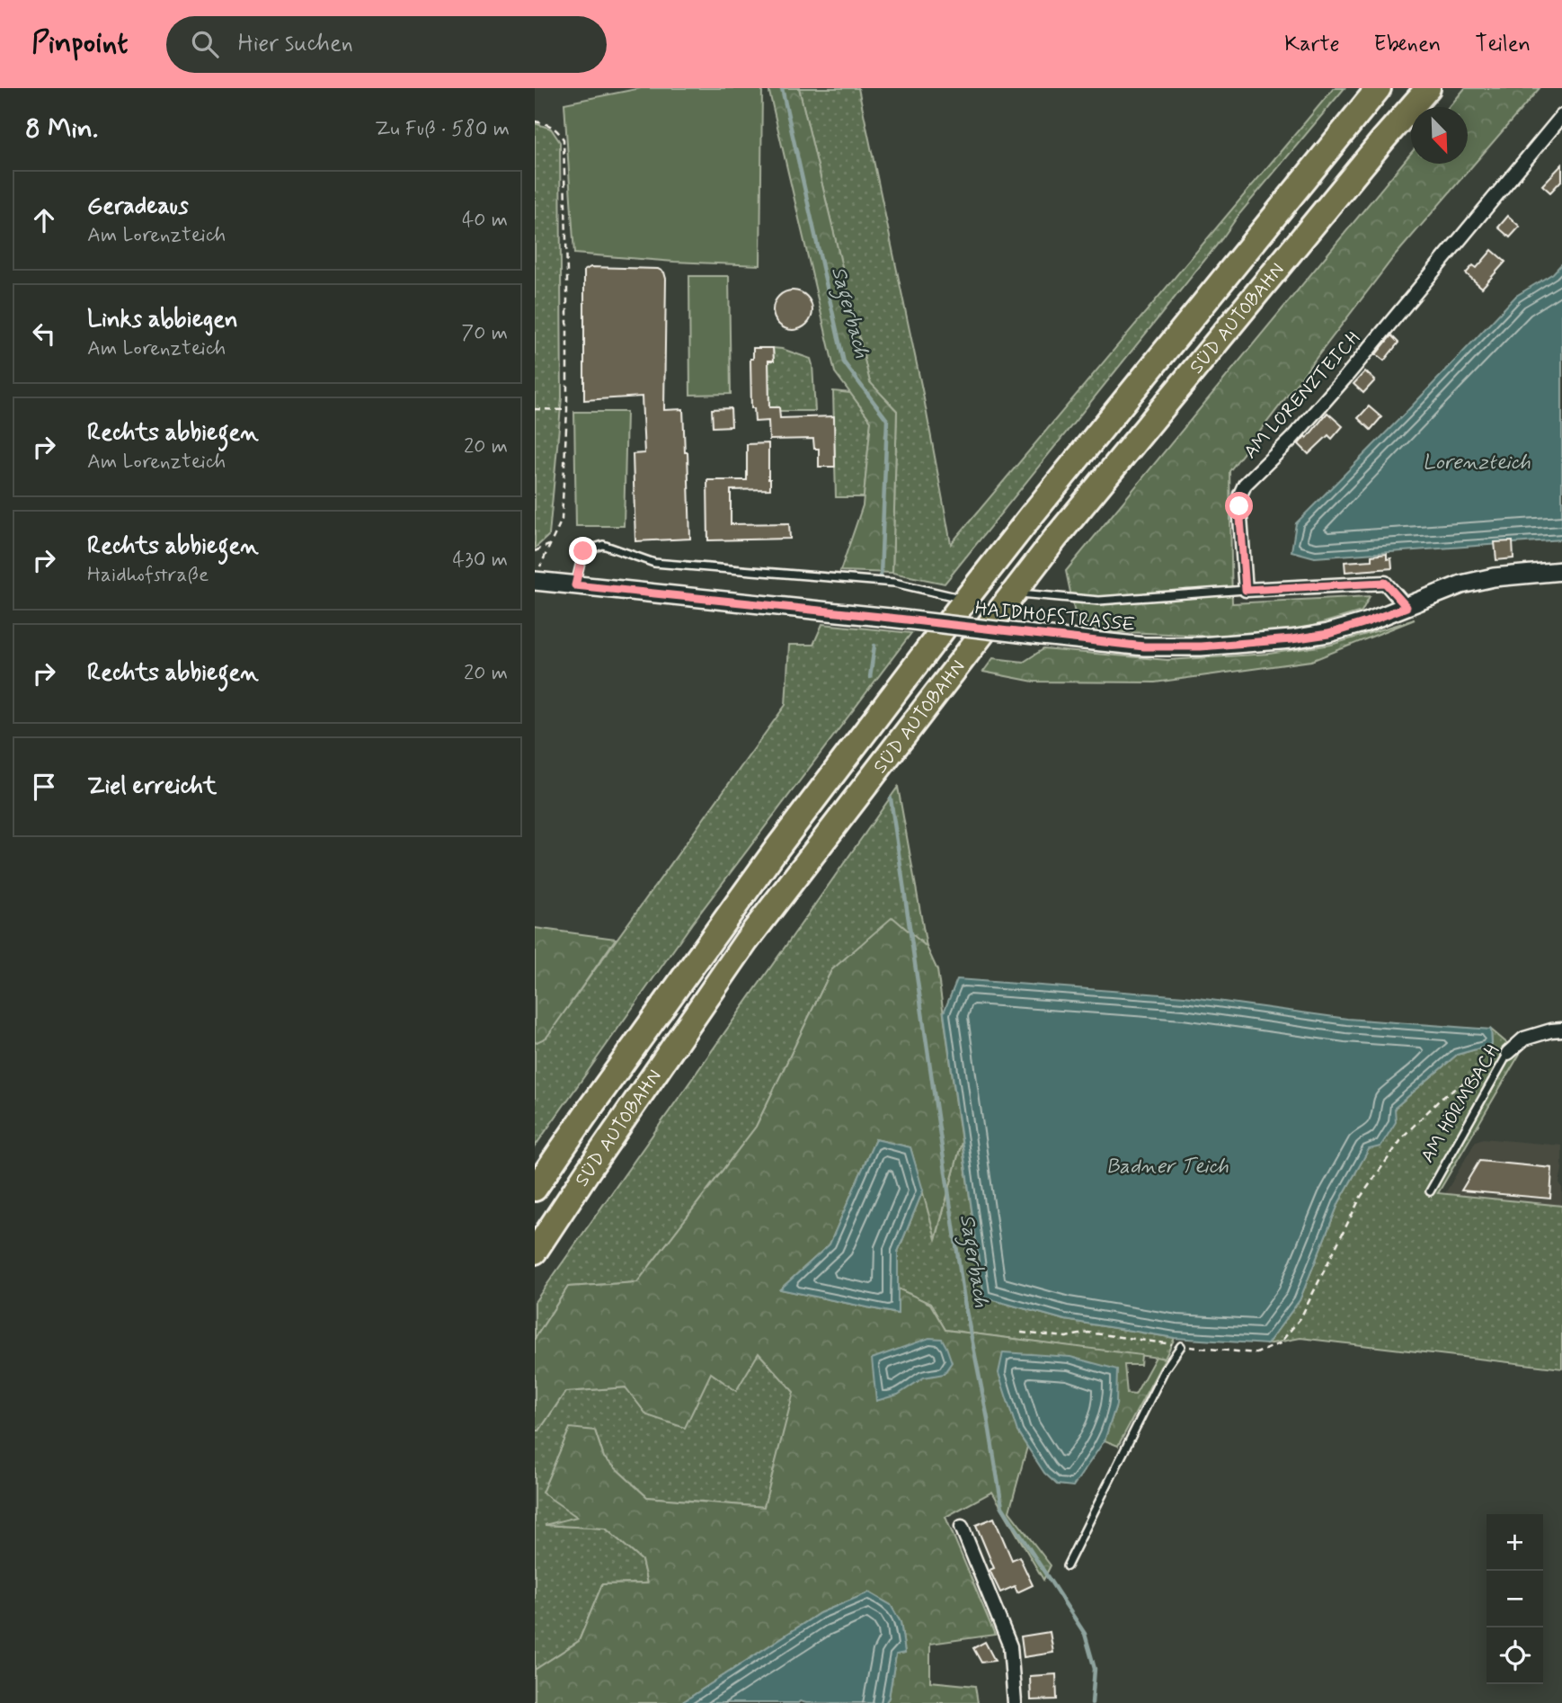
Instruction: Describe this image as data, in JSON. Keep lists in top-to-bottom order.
{
  "streets": {
    "highway": ["SÜD AUTOBAHN"],
    "street": ["AM LORENZTEICH", "HAIDHOFSTRASSE", "AM HÖRMBACH"]
  },
  "water": ["Sagerbach", "Lorenzteich", "Badner Teich"],
  "north": "bottom right",
  "page": {
    "header": "Pinpoint",
    "search": "Hier suchen",
    "nav": ["Karte", "Ebenen", "Teilen"],
    "heading": ["8 Min.", "Zu Fuß · 580 m"],
    "list": [
      ["Geradeaus", "Am Lorenzteich", "40 m"],
      ["Links abbiegen", "Am Lorenzteich", "70 m"],
      ["Rechts abbiegen", "Am Lorenzteich", "20 m"],
      ["Rechts abbiegen", "Haidhofstraße", "430 m"],
      ["Rechts abbiegen", "20 m"],
      "Ziel erreicht"
    ],
    "map_buttons": ["+", "−"]
  }
}
